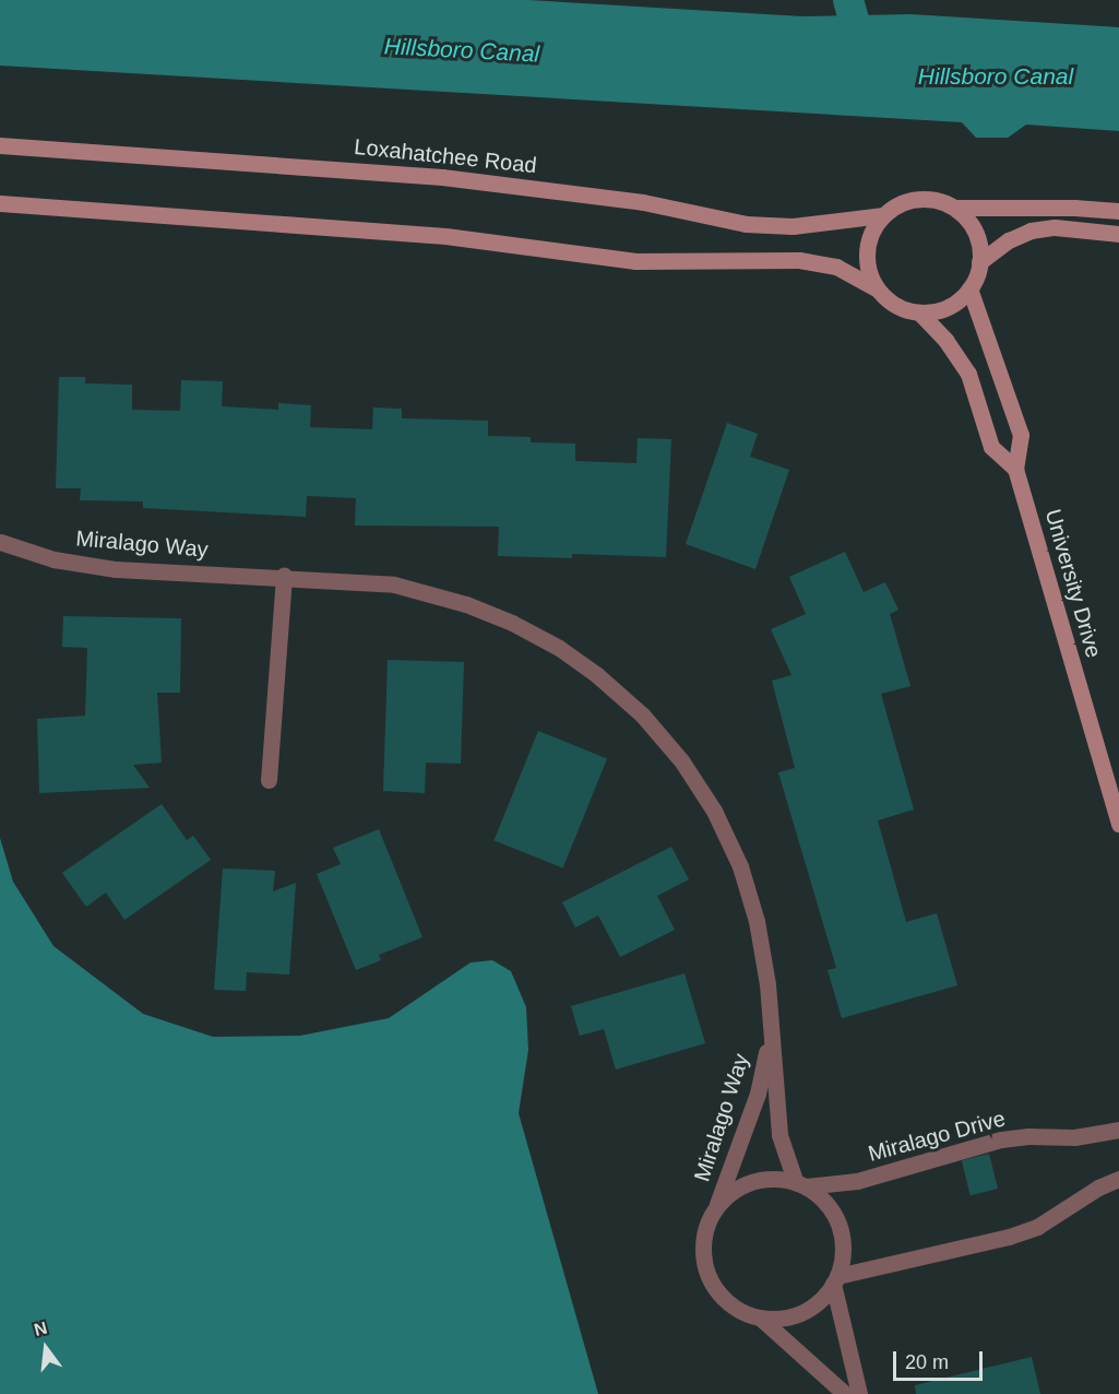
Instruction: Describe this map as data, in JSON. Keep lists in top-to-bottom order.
{
  "streets": {
    "main road": ["Loxahatchee Road", "University Drive"],
    "street": ["Miralago Way", "Miralago Drive"]
  },
  "crossings": [
    ["Loxahatchee Road", "University Drive"],
    ["Miralago Way", "Miralago Drive"]
  ],
  "water": ["Hillsboro Canal"],
  "scale_bar": "20 m",
  "north": "top"
}
